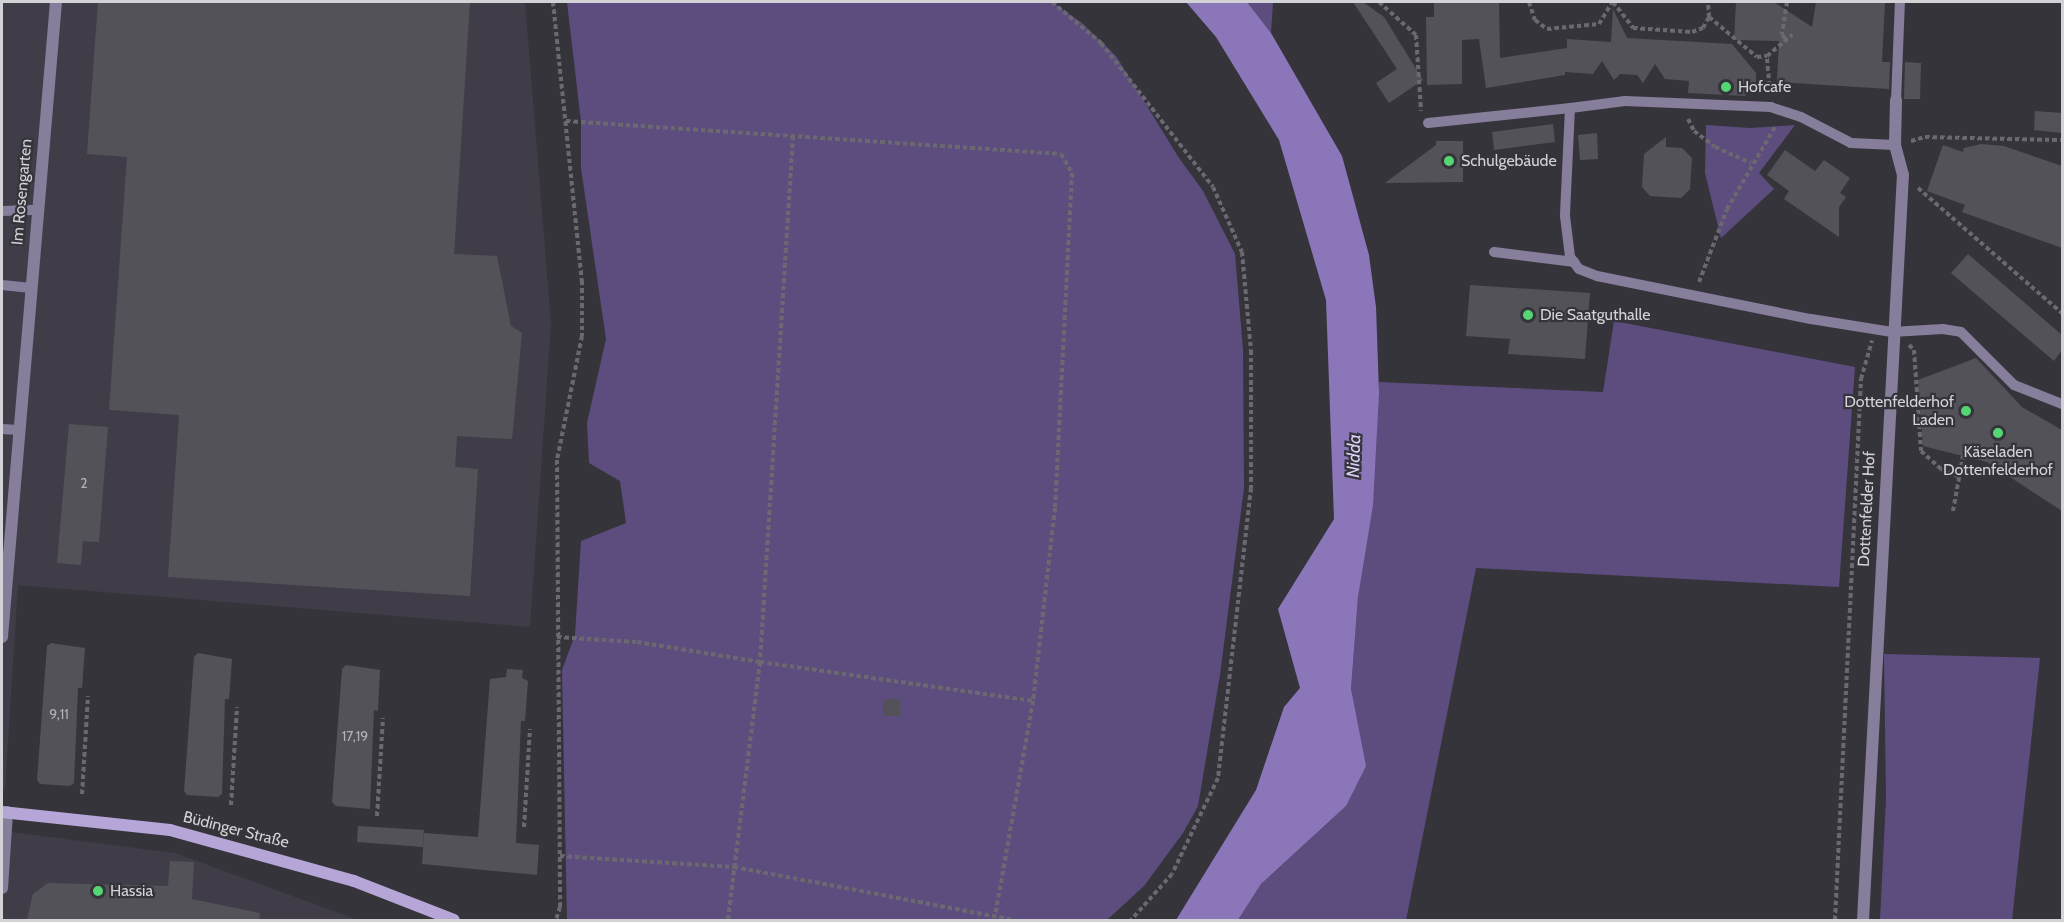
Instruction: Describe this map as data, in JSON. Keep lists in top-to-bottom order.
{
  "streets": {
    "main road": ["Büdinger Straße"],
    "street": ["Im Rosengarten", "Dottenfelder Hof"]
  },
  "water": ["Nidda"],
  "places": [
    "Hofcafe",
    "Schulgebäude",
    "Die Saatguthalle",
    "Dottenfelderhof Laden",
    "Käseladen Dottenfelderhof",
    "Hassia"
  ],
  "house_numbers": ["2", "9,11", "17,19"]
}
